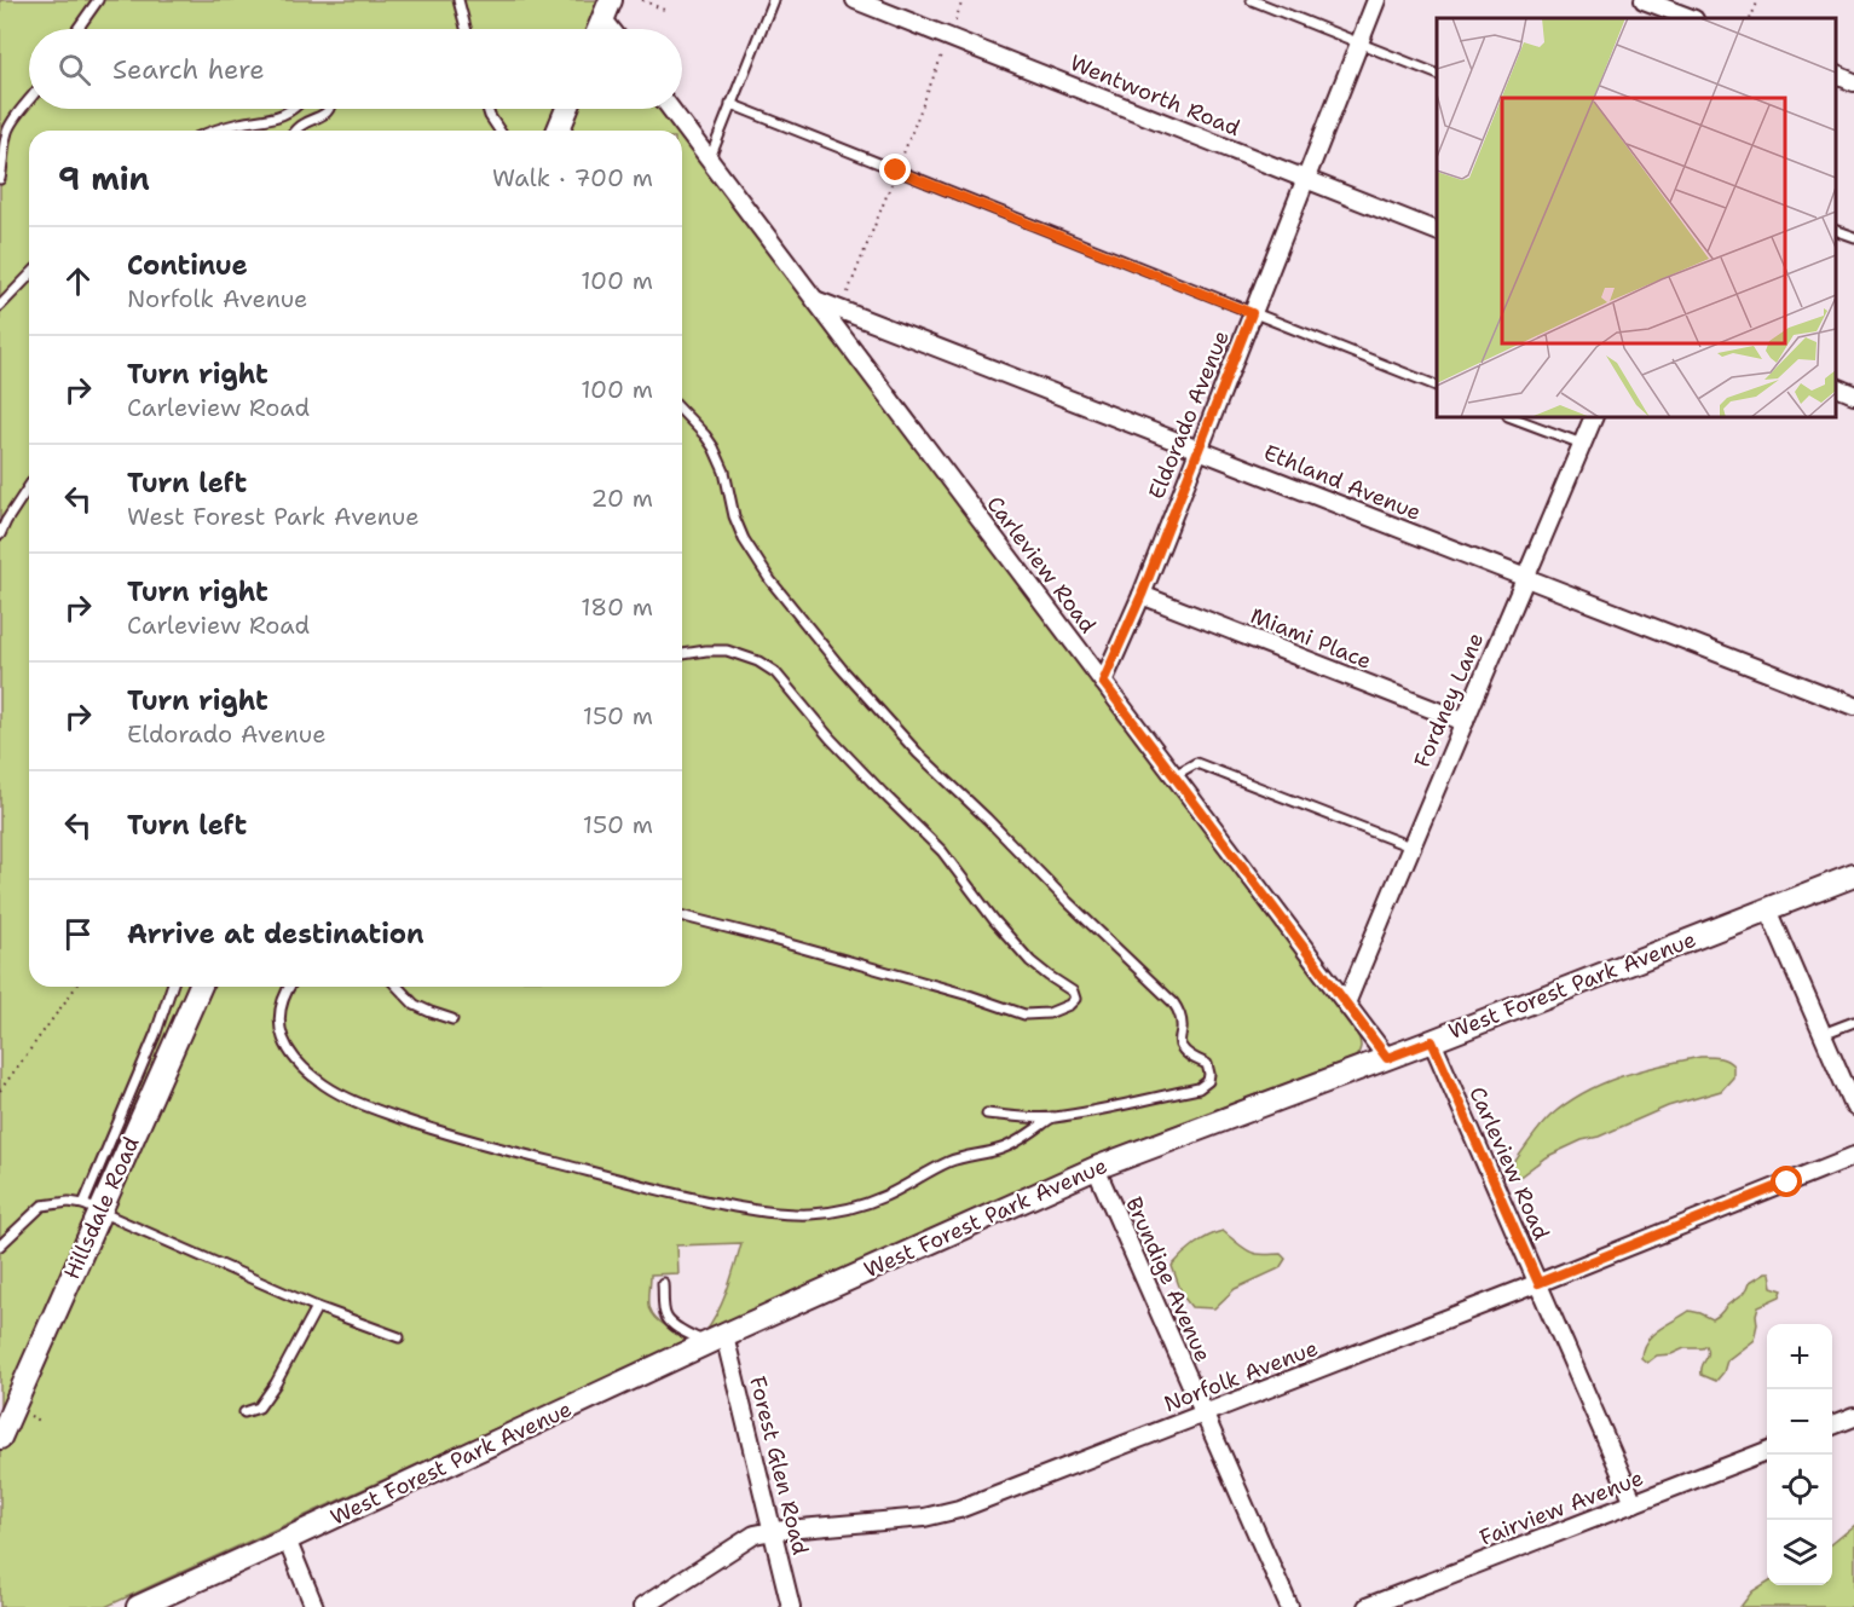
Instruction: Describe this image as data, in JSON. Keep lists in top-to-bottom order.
{
  "streets": {
    "main road": ["West Forest Park Avenue", "Hillsdale Road"],
    "street": [
      "Wentworth Road",
      "Eldorado Avenue",
      "Ethland Avenue",
      "Carleview Road",
      "Miami Place",
      "Fordney Lane",
      "Brundige Avenue",
      "Norfolk Avenue",
      "Forest Glen Road",
      "Fairview Avenue"
    ]
  },
  "crossings": [
    ["Wentworth Road", "Eldorado Avenue"],
    ["Eldorado Avenue", "Ethland Avenue"],
    ["Eldorado Avenue", "Carleview Road"],
    ["Eldorado Avenue", "Miami Place"],
    ["Ethland Avenue", "Carleview Road"],
    ["Ethland Avenue", "Fordney Lane"],
    ["Carleview Road", "Fordney Lane"],
    ["Carleview Road", "West Forest Park Avenue"],
    ["Carleview Road", "Norfolk Avenue"],
    ["Carleview Road", "Fairview Avenue"],
    ["Miami Place", "Fordney Lane"],
    ["West Forest Park Avenue", "Brundige Avenue"],
    ["West Forest Park Avenue", "Forest Glen Road"],
    ["Brundige Avenue", "Norfolk Avenue"],
    ["Norfolk Avenue", "Forest Glen Road"]
  ],
  "page": {
    "search": "Search here",
    "heading": ["9 min", "Walk · 700 m"],
    "list": [
      ["Continue", "Norfolk Avenue", "100 m"],
      ["Turn right", "Carleview Road", "100 m"],
      ["Turn left", "West Forest Park Avenue", "20 m"],
      ["Turn right", "Carleview Road", "180 m"],
      ["Turn right", "Eldorado Avenue", "150 m"],
      ["Turn left", "150 m"],
      "Arrive at destination"
    ],
    "map_buttons": ["+", "−"]
  }
}
